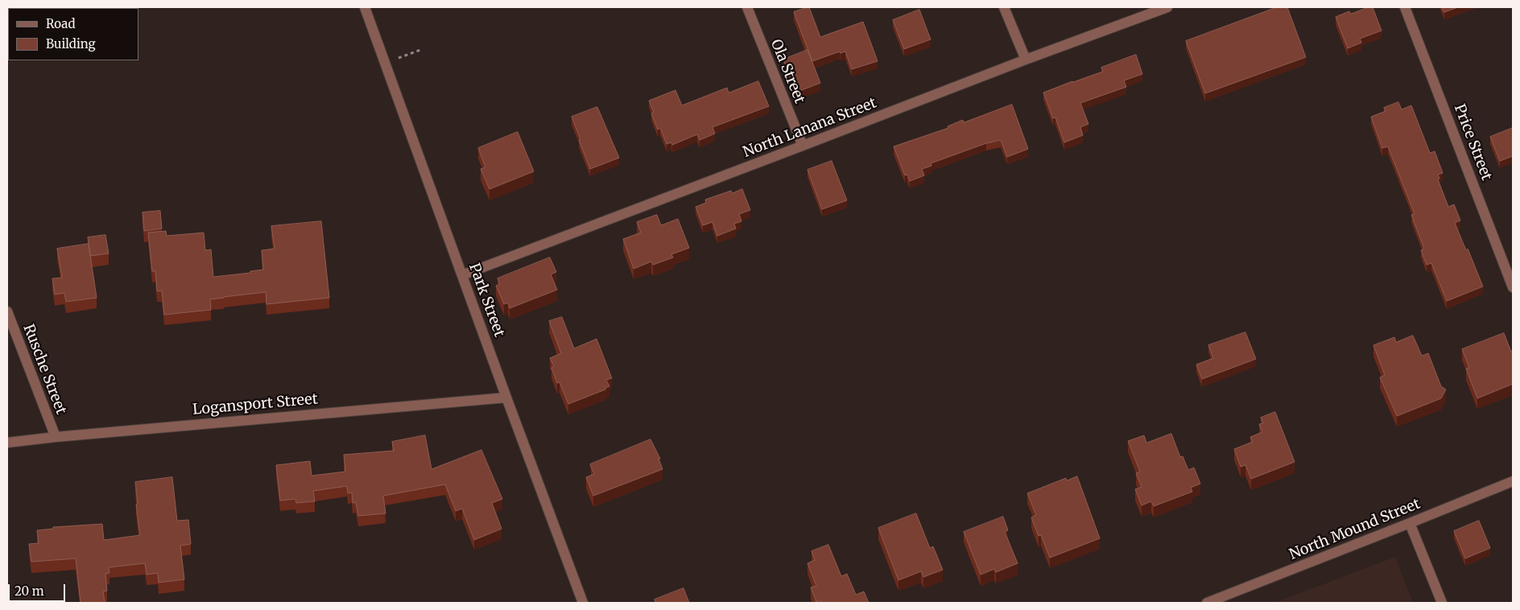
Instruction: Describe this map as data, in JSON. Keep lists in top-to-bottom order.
{
  "streets": {
    "street": [
      "Ola Street",
      "North Lanana Street",
      "Price Street",
      "Park Street",
      "Rusche Street",
      "Logansport Street",
      "North Mound Street"
    ]
  },
  "crossings": [
    ["Ola Street", "North Lanana Street"],
    ["North Lanana Street", "Park Street"],
    ["Park Street", "Logansport Street"],
    ["Rusche Street", "Logansport Street"]
  ],
  "legend": ["Road", "Building"],
  "scale_bar": "20 m"
}
